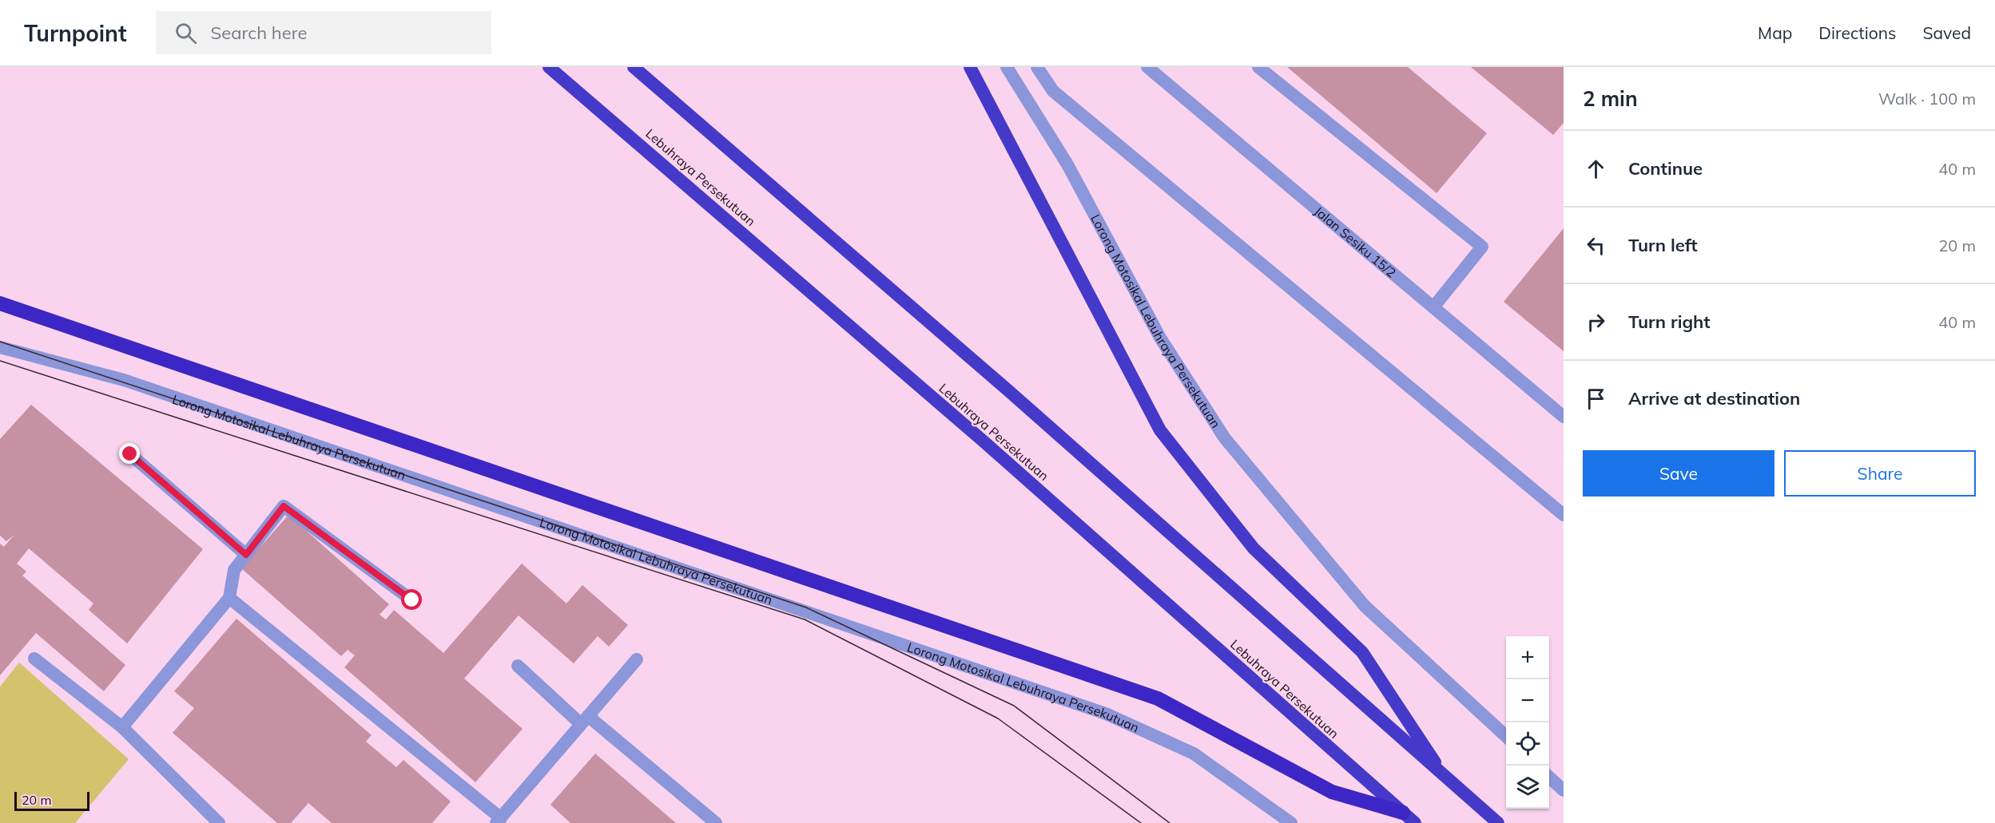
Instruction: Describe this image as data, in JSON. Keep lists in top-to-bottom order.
{
  "streets": {
    "highway": ["Lebuhraya Persekutuan"],
    "street": ["Jalan Sesiku 15/2", "Lorong Motosikal Lebuhraya Persekutuan"]
  },
  "scale_bar": "20 m",
  "page": {
    "header": "Turnpoint",
    "search": "Search here",
    "nav": ["Map", "Directions", "Saved"],
    "heading": ["2 min", "Walk · 100 m"],
    "list": [
      ["Continue", "40 m"],
      ["Turn left", "20 m"],
      ["Turn right", "40 m"],
      "Arrive at destination"
    ],
    "buttons": ["Save", "Share"],
    "map_buttons": ["+", "−"],
    "scale": "20 m"
  }
}
